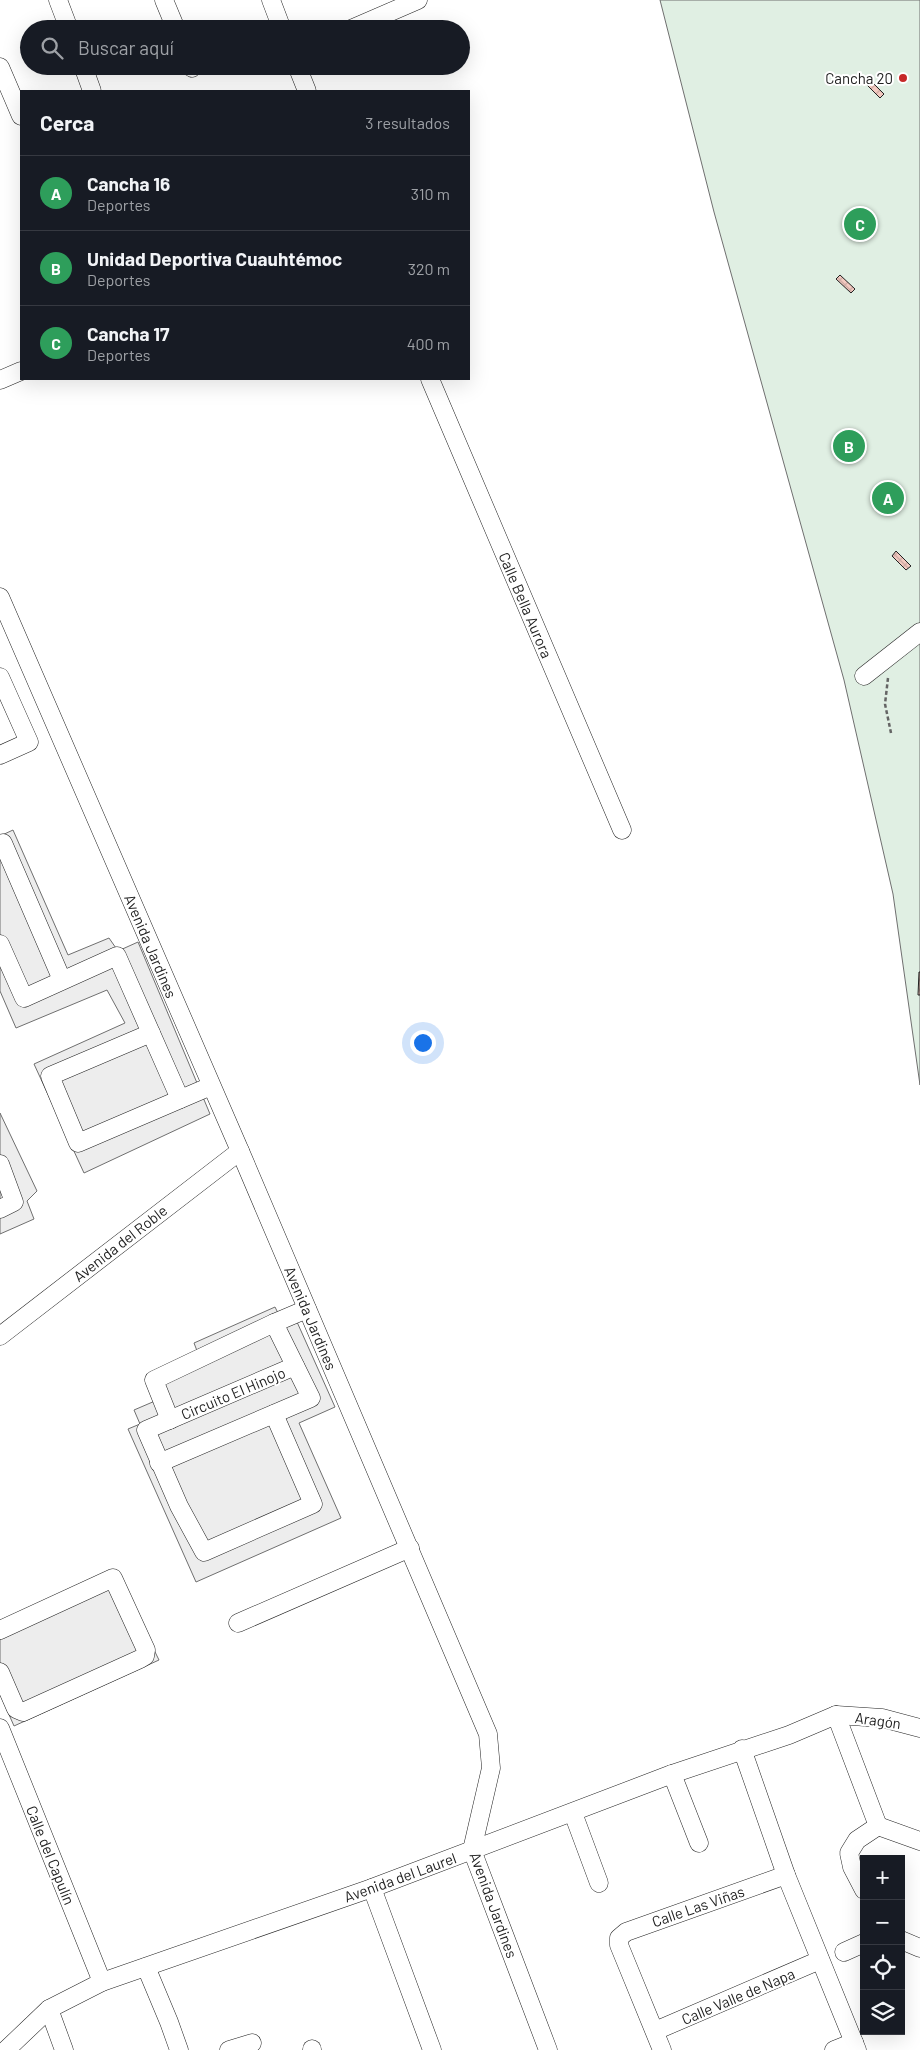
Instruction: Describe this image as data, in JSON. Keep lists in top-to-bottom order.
{
  "streets": {
    "street": [
      "Calle Bella Aurora",
      "Avenida Jardines",
      "Avenida del Roble",
      "Circuito El Hinojo",
      "Aragón",
      "Calle del Capulín",
      "Avenida del Laurel",
      "Calle Las Viñas",
      "Calle Valle de Napa"
    ]
  },
  "crossings": [
    ["Avenida Jardines", "Avenida del Roble"],
    ["Avenida Jardines", "Circuito El Hinojo"],
    ["Avenida Jardines", "Avenida del Laurel"],
    ["Aragón", "Avenida del Laurel"],
    ["Calle del Capulín", "Avenida del Laurel"],
    ["Calle Las Viñas", "Calle Valle de Napa"]
  ],
  "places": ["Cancha 20"],
  "page": {
    "search": "Buscar aquí",
    "heading": ["Cerca", "3 resultados"],
    "list": [
      {
        "mark": "A",
        "name": "Cancha 16",
        "note": "Deportes",
        "value": "310 m"
      },
      {
        "mark": "B",
        "name": "Unidad Deportiva Cuauhtémoc",
        "note": "Deportes",
        "value": "320 m"
      },
      {
        "mark": "C",
        "name": "Cancha 17",
        "note": "Deportes",
        "value": "400 m"
      }
    ],
    "pins": ["C", "B", "A"],
    "map_buttons": ["+", "−"]
  }
}
